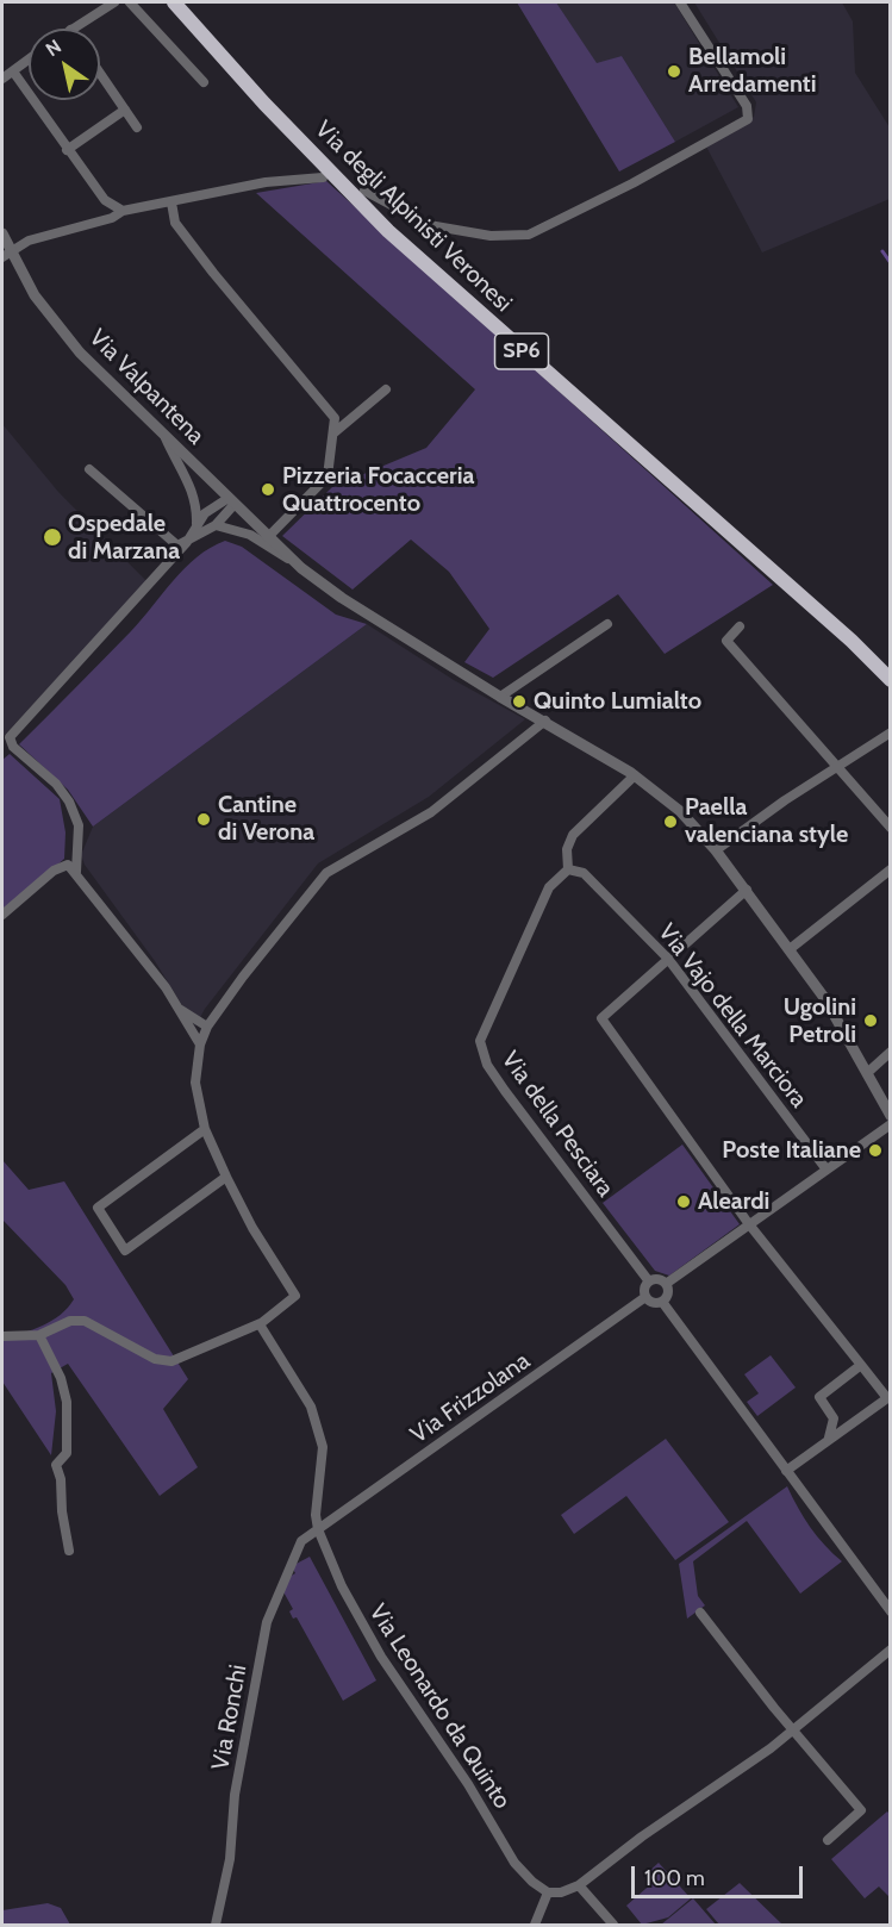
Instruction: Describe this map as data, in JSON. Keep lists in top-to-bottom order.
{
  "streets": {
    "highway": ["Via degli Alpinisti Veronesi", "SP6"],
    "street": [
      "Via Valpantena",
      "Via Vajo della Marciora",
      "Via della Pesciara",
      "Via Frizzolana",
      "Via Leonardo da Quinto",
      "Via Ronchi"
    ]
  },
  "crossings": [
    ["Via Vajo della Marciora", "Via della Pesciara"],
    ["Via della Pesciara", "Via Frizzolana"],
    ["Via Frizzolana", "Via Leonardo da Quinto"],
    ["Via Frizzolana", "Via Ronchi"],
    ["Via Leonardo da Quinto", "Via Ronchi"]
  ],
  "places": [
    "Bellamoli Arredamenti",
    "Pizzeria Focacceria Quattrocento",
    "Ospedale di Marzana",
    "Quinto Lumialto",
    "Cantine di Verona",
    "Paella valenciana style",
    "Ugolini Petroli",
    "Poste Italiane",
    "Aleardi"
  ],
  "scale_bar": "100 m",
  "north": "top left"
}
